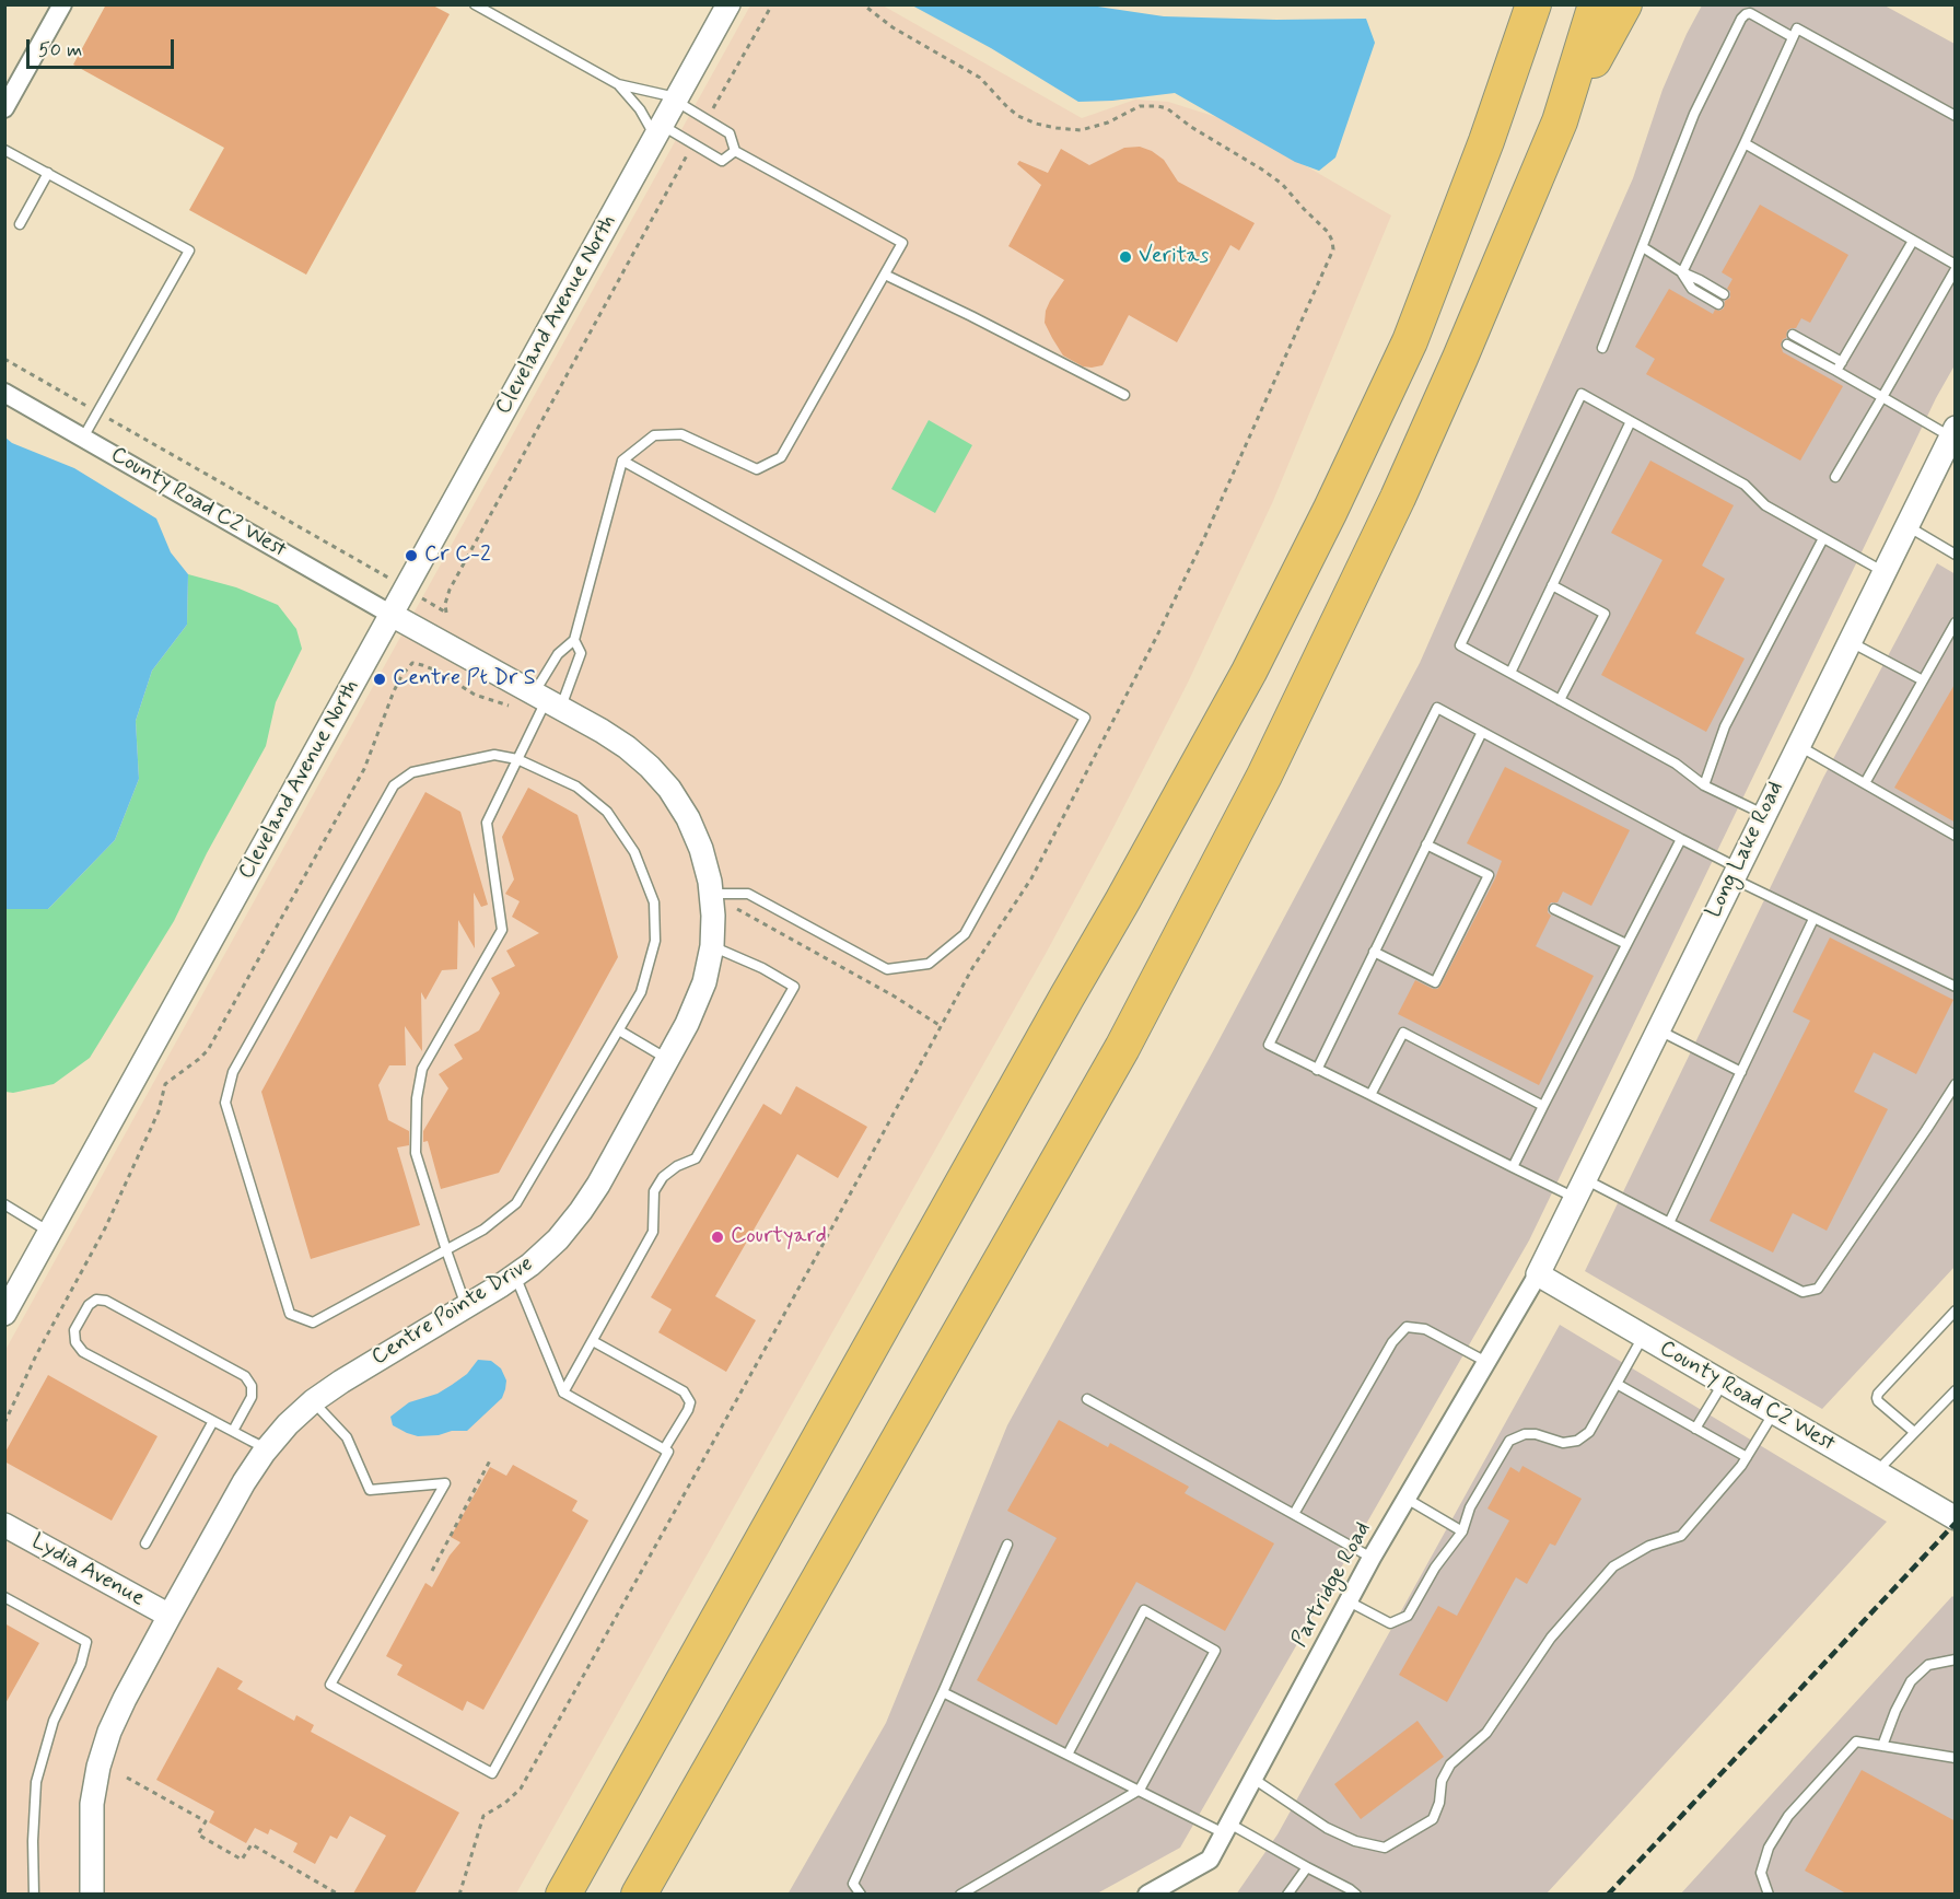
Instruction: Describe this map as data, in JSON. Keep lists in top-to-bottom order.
{
  "streets": {
    "street": [
      "Cleveland Avenue North",
      "County Road C2 West",
      "Long Lake Road",
      "Centre Pointe Drive",
      "Lydia Avenue",
      "Partridge Road"
    ]
  },
  "crossings": [
    ["Cleveland Avenue North", "County Road C2 West"],
    ["Cleveland Avenue North", "Centre Pointe Drive"],
    ["County Road C2 West", "Long Lake Road"],
    ["County Road C2 West", "Centre Pointe Drive"],
    ["County Road C2 West", "Partridge Road"],
    ["Long Lake Road", "Partridge Road"],
    ["Centre Pointe Drive", "Lydia Avenue"]
  ],
  "places": [
    "Veritas",
    "Cr C-2",
    "Centre Pt Dr S",
    "Courtyard"
  ],
  "scale_bar": "50 m"
}
